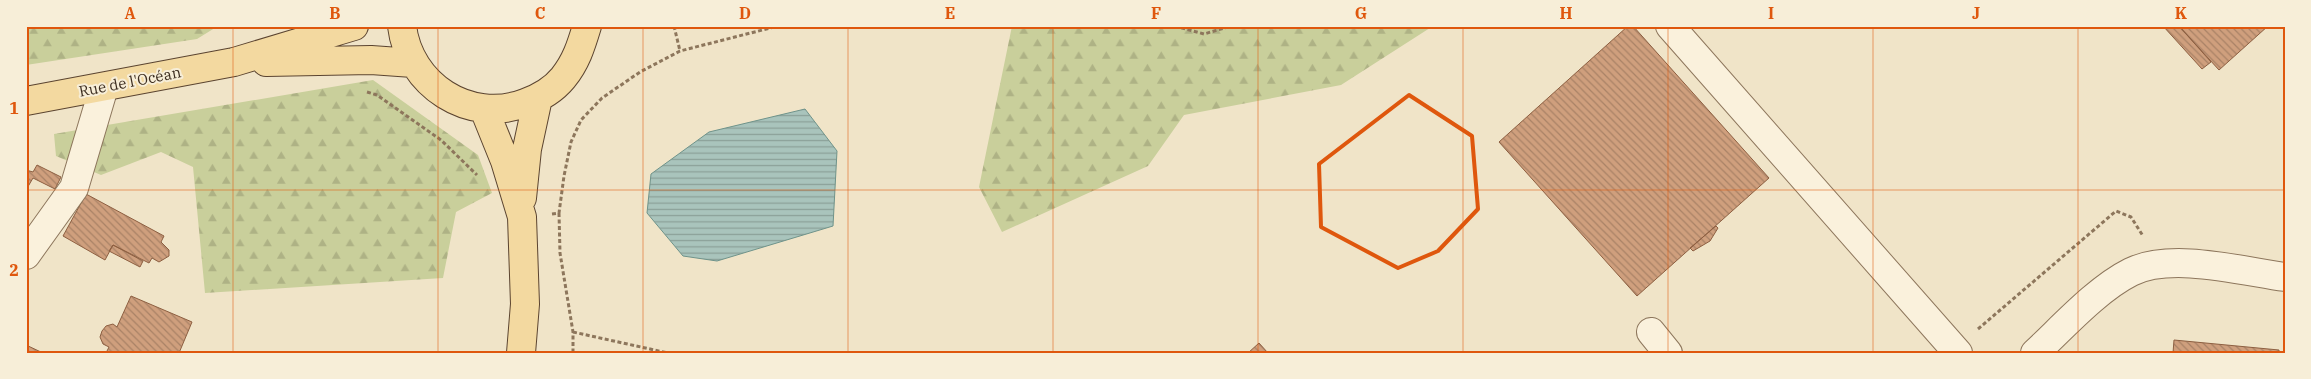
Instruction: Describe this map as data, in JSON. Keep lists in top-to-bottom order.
{
  "streets": {
    "main road": ["Rue de l'Océan"]
  },
  "grid": {
    "columns": [
      "A",
      "B",
      "C",
      "D",
      "E",
      "F",
      "G",
      "H",
      "I",
      "J",
      "K"
    ],
    "rows": ["1", "2"]
  }
}
